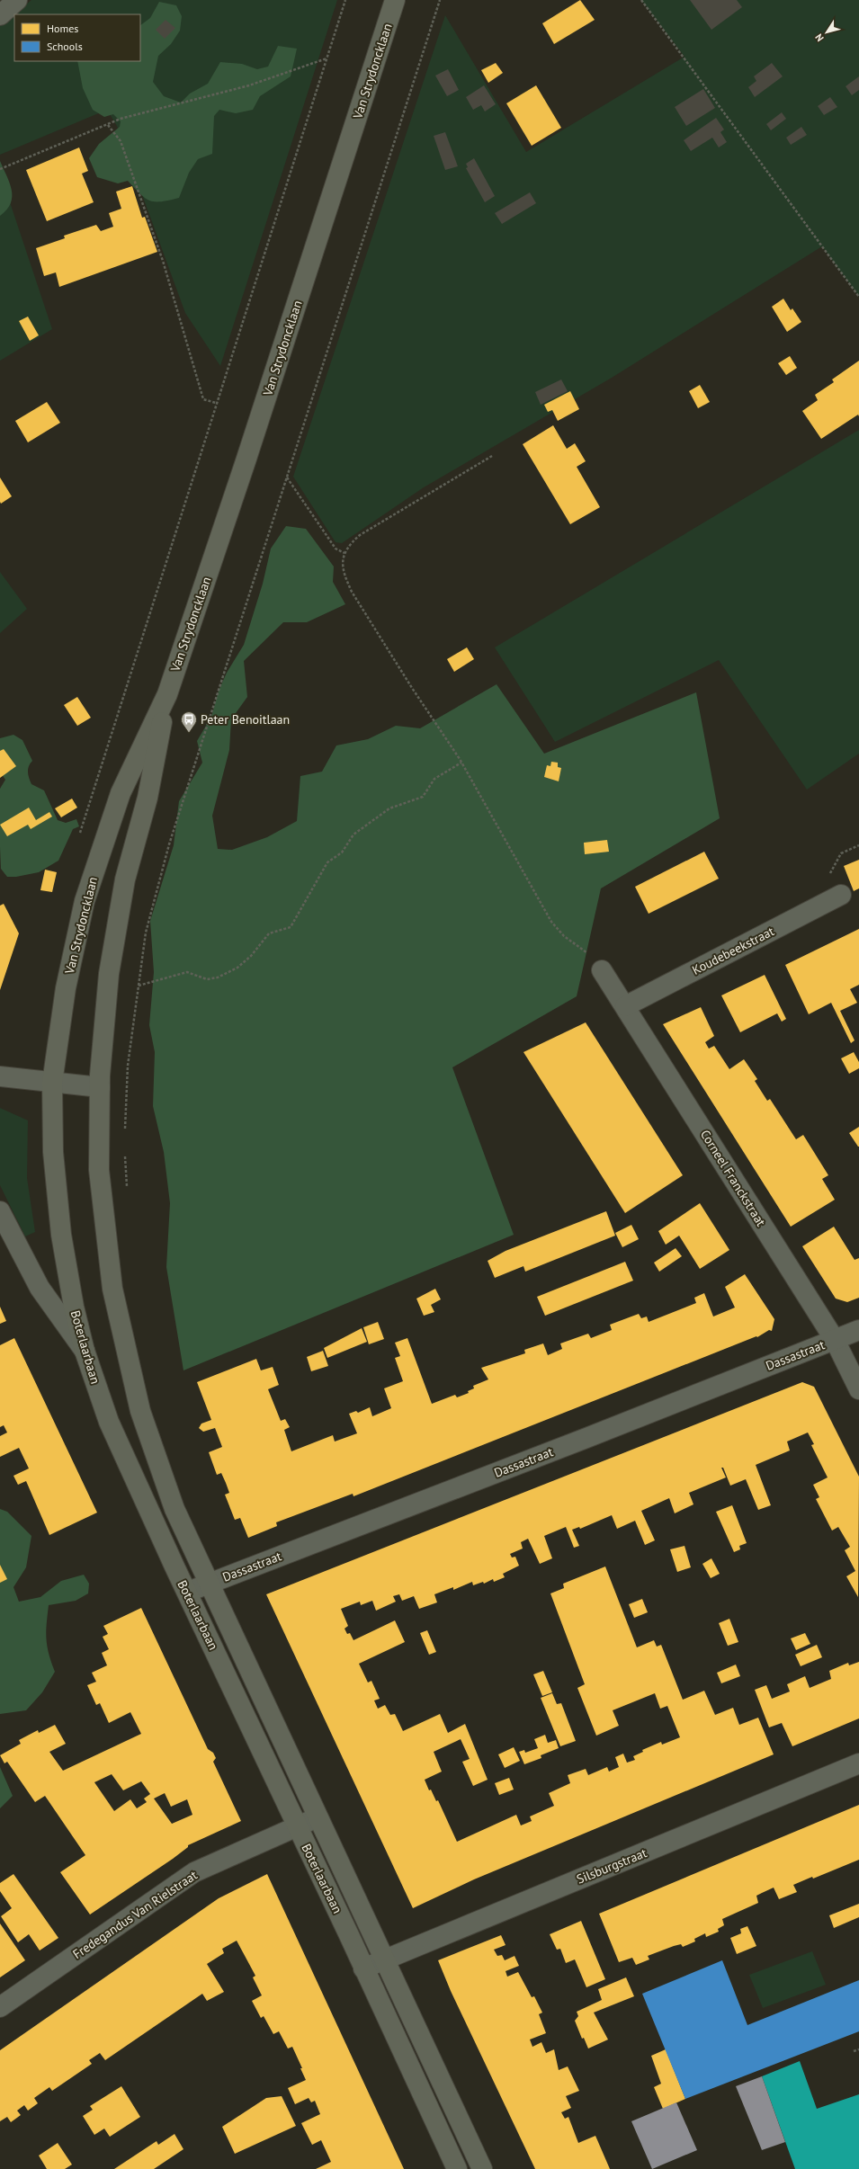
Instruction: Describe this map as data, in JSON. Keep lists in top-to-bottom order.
{
  "streets": {
    "main road": ["Van Strydoncklaan", "Boterlaarbaan"],
    "street": [
      "Koudebeekstraat",
      "Corneel Franckstraat",
      "Dassastraat",
      "Silsburgstraat",
      "Fredegandus Van Rielstraat"
    ]
  },
  "crossings": [
    ["Van Strydoncklaan", "Boterlaarbaan"],
    ["Koudebeekstraat", "Corneel Franckstraat"],
    ["Corneel Franckstraat", "Dassastraat"],
    ["Boterlaarbaan", "Dassastraat"],
    ["Boterlaarbaan", "Silsburgstraat"],
    ["Boterlaarbaan", "Fredegandus Van Rielstraat"]
  ],
  "places": {
    "bus stop": ["Peter Benoitlaan"]
  },
  "legend": ["Homes", "Schools"],
  "north": "bottom left"
}
